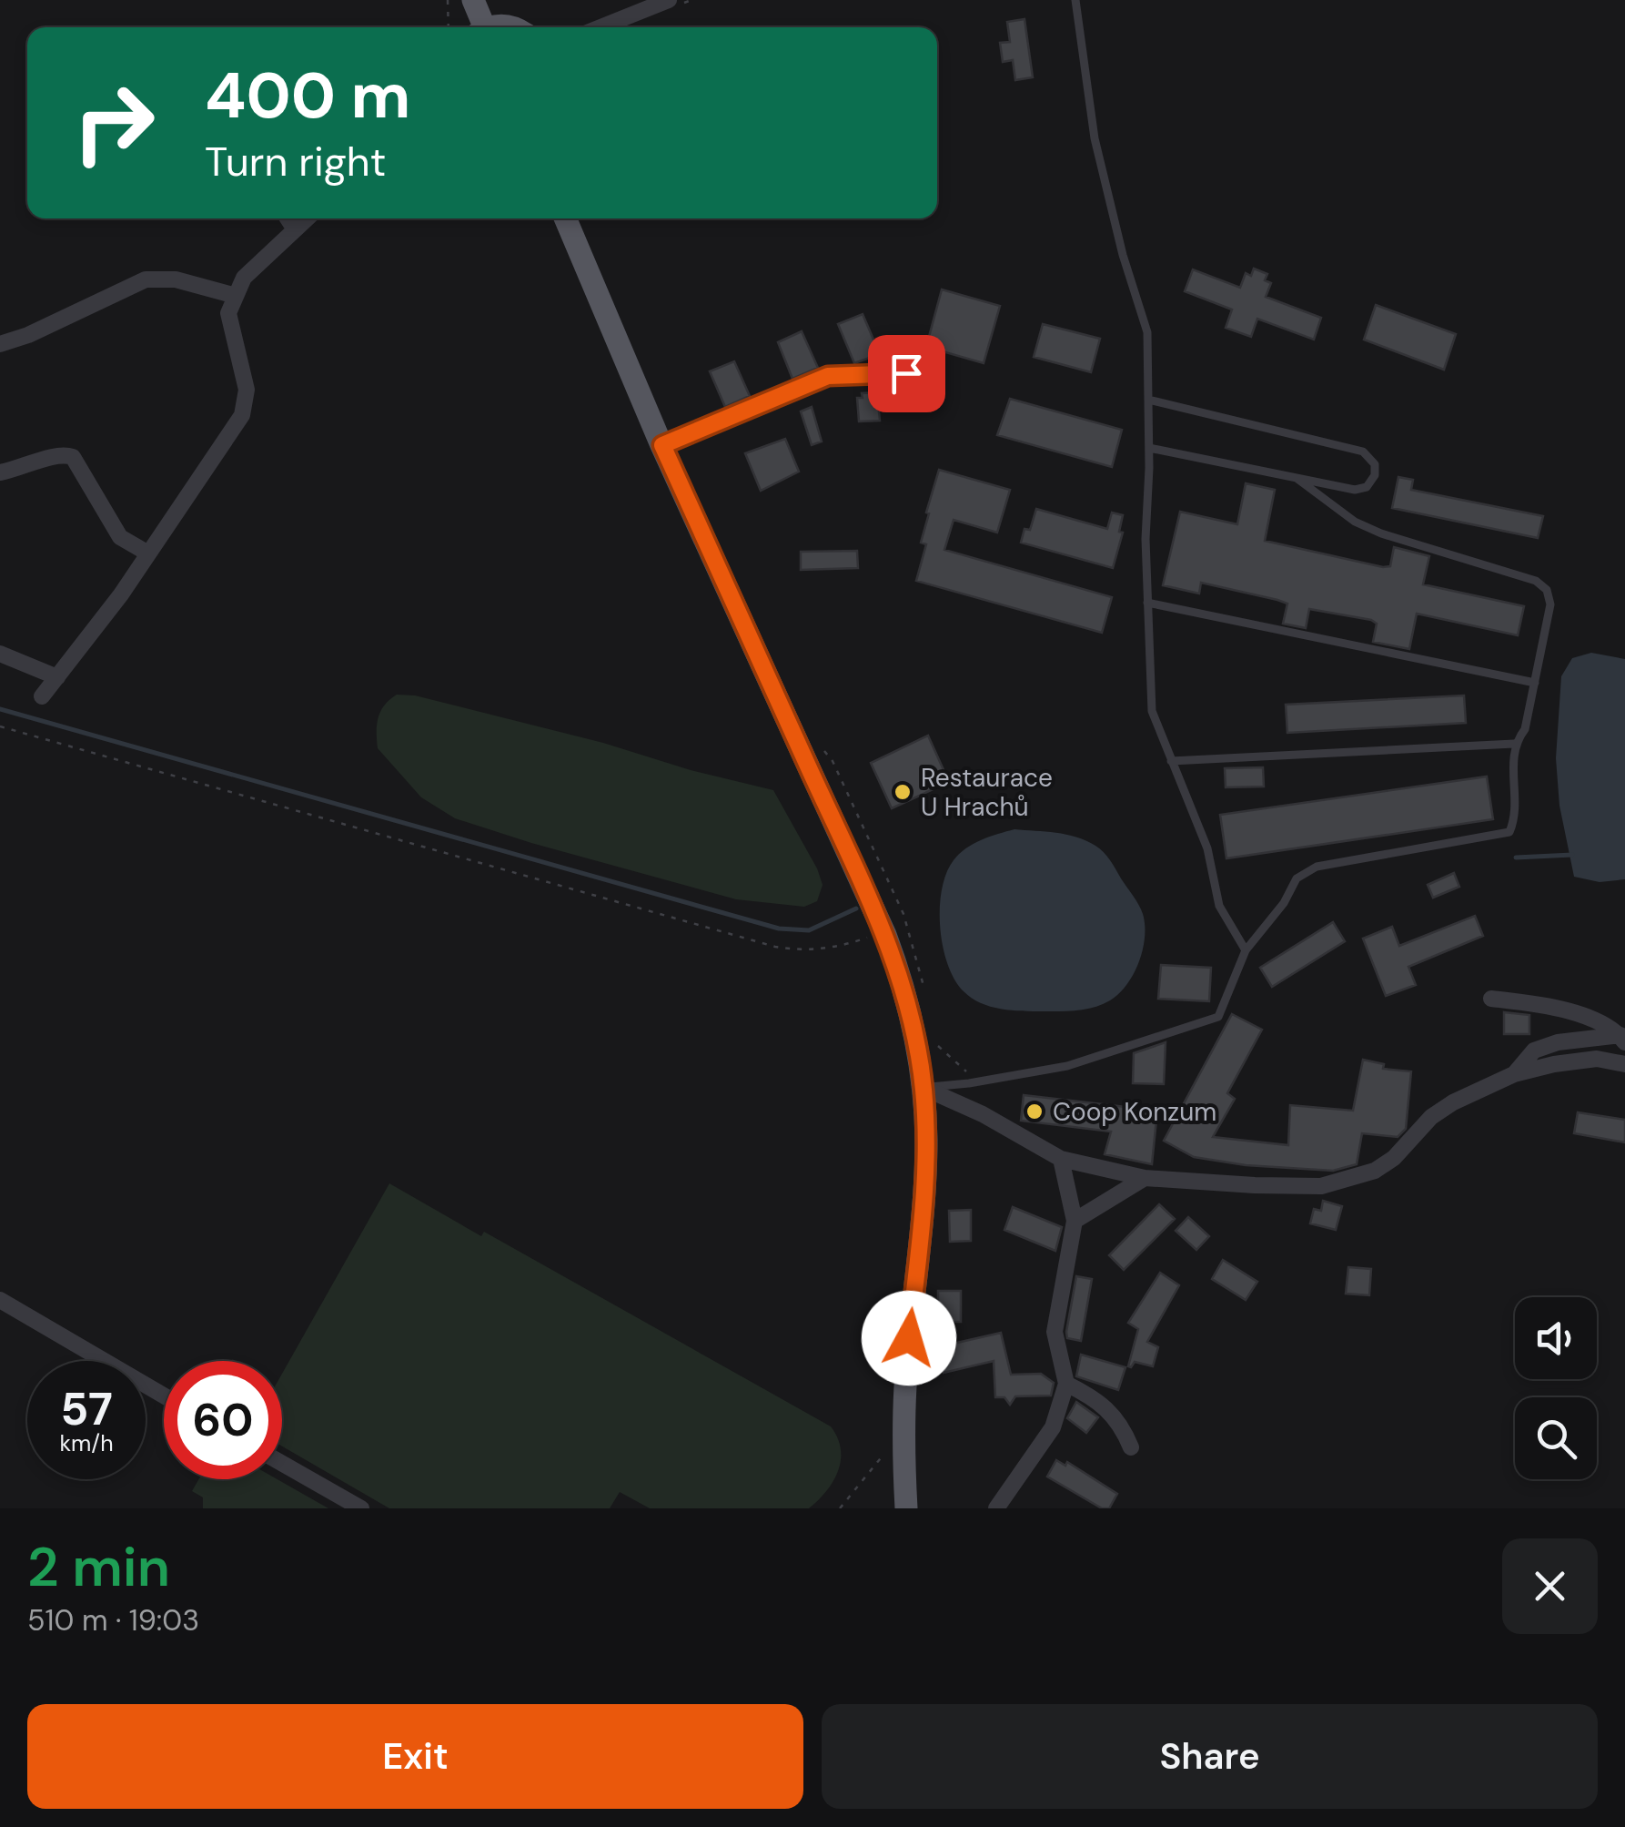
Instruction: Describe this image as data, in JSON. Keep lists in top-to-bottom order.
{
  "places": ["Restaurace U Hrachů", "Coop Konzum"],
  "page": {
    "turn": ["400 m", "Turn right"],
    "speed": "57 km/h",
    "limit": "60",
    "heading": ["2 min", "510 m · 19:03"],
    "buttons": ["Exit", "Share"]
  }
}
